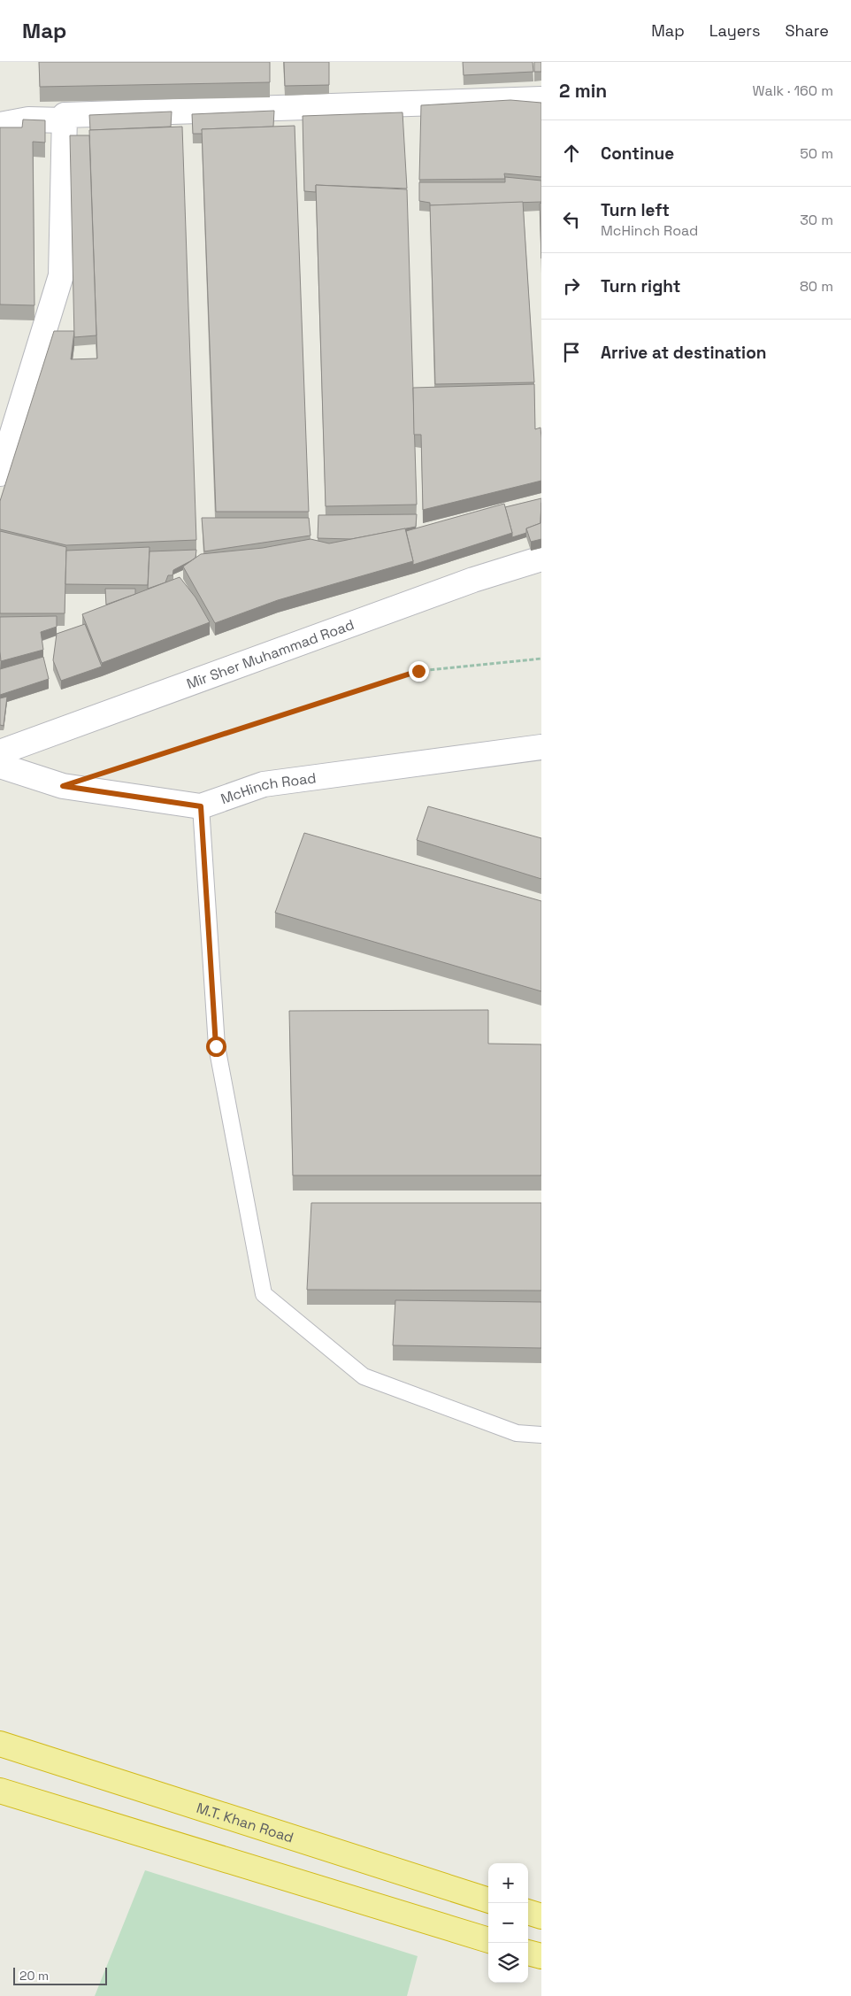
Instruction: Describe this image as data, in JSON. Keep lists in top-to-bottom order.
{
  "streets": {
    "highway": ["M.T. Khan Road"],
    "street": ["Mir Sher Muhammad Road", "McHinch Road"]
  },
  "scale_bar": "20 m",
  "page": {
    "header": "Map",
    "nav": ["Map", "Layers", "Share"],
    "heading": ["2 min", "Walk · 160 m"],
    "list": [
      ["Continue", "50 m"],
      ["Turn left", "McHinch Road", "30 m"],
      ["Turn right", "80 m"],
      "Arrive at destination"
    ],
    "map_buttons": ["+", "−"],
    "scale": "20 m"
  }
}
